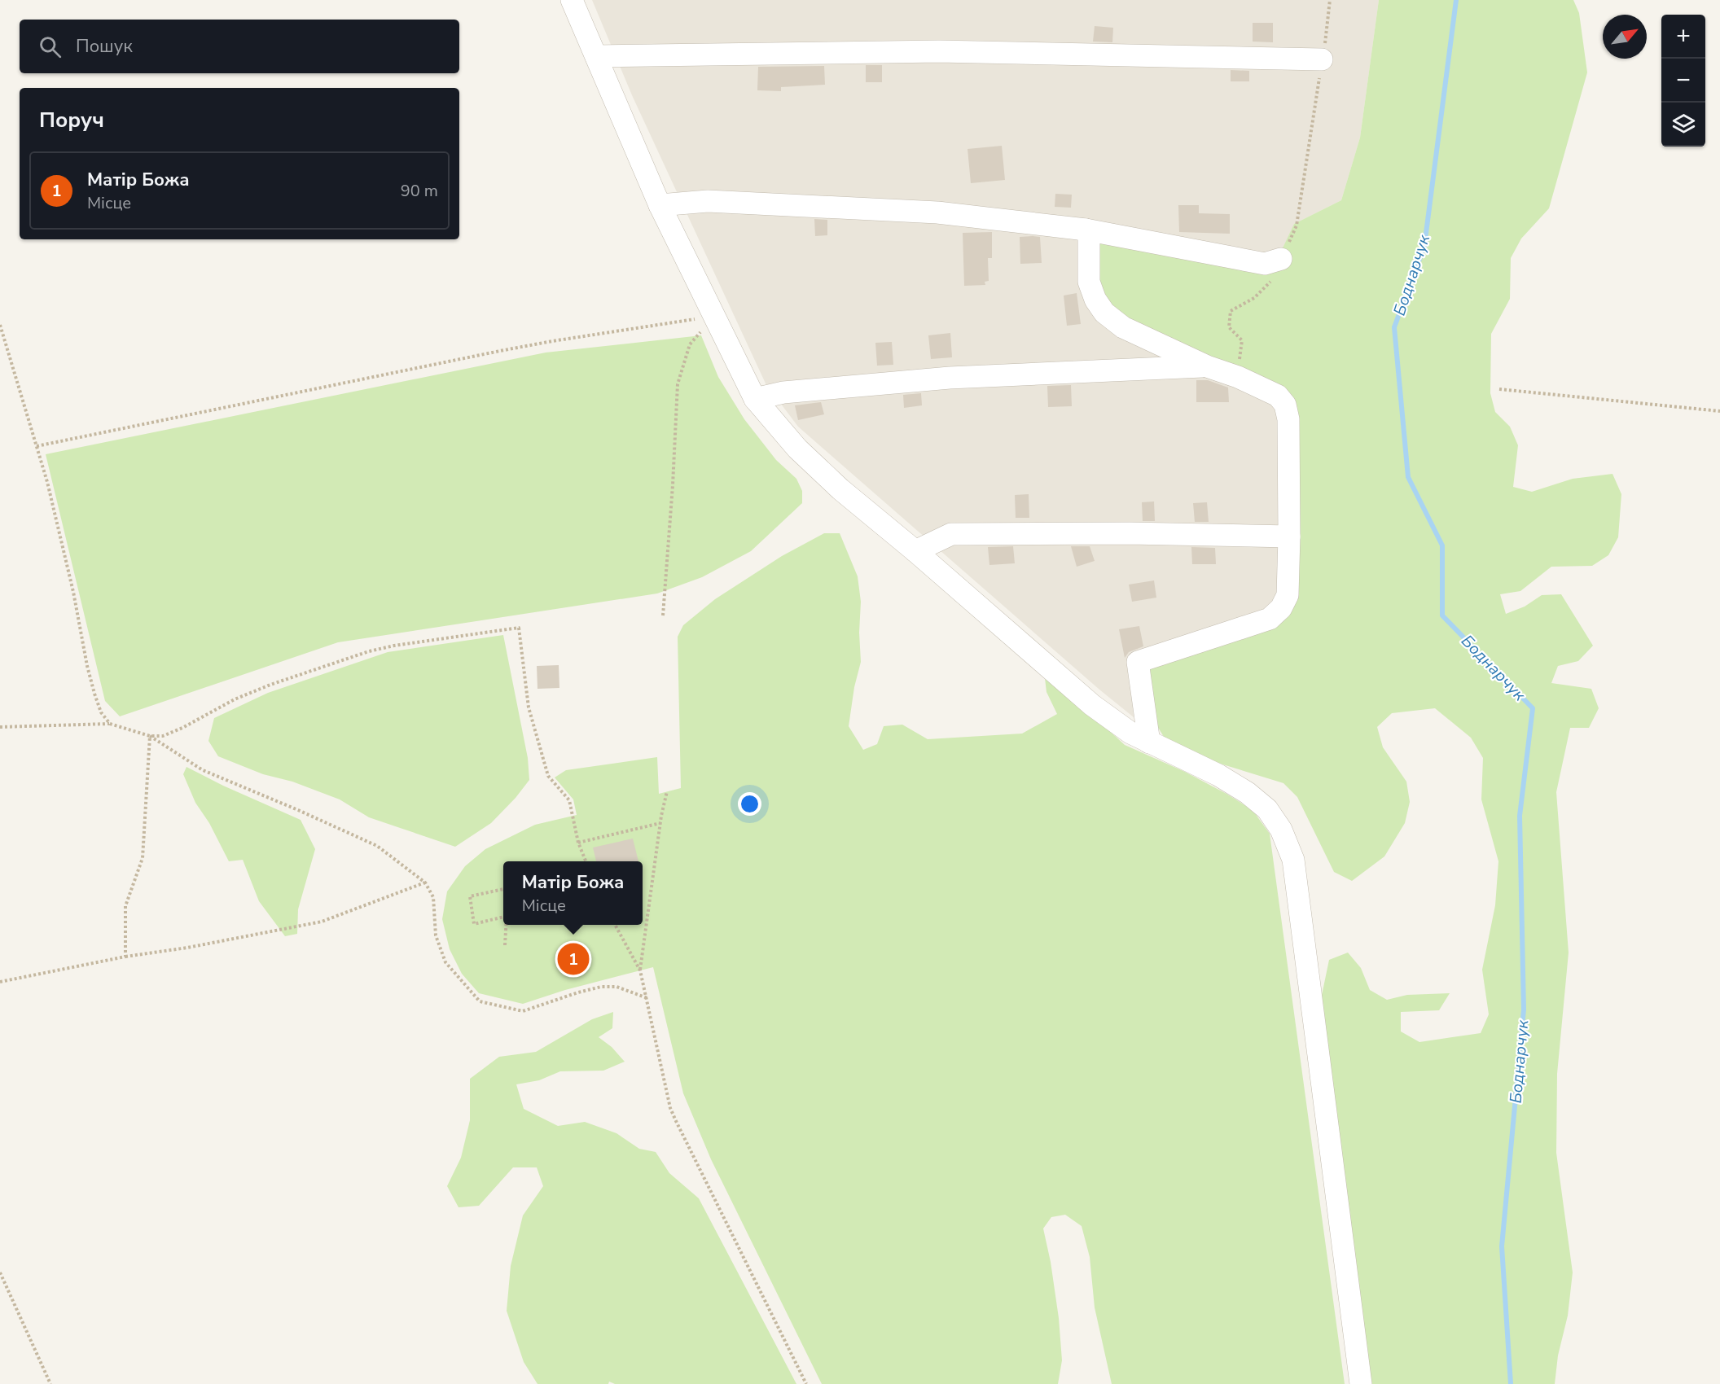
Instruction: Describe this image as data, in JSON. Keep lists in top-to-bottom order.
{
  "water": ["Боднарчук"],
  "north": "top right",
  "page": {
    "map_buttons": ["+", "−"],
    "search": "Пошук",
    "heading": "Поруч",
    "list": [
      {
        "mark": "1",
        "name": "Матір Божа",
        "note": "Місце",
        "value": "90 m"
      }
    ],
    "popup": ["Матір Божа", "Місце"],
    "pins": "1"
  }
}
